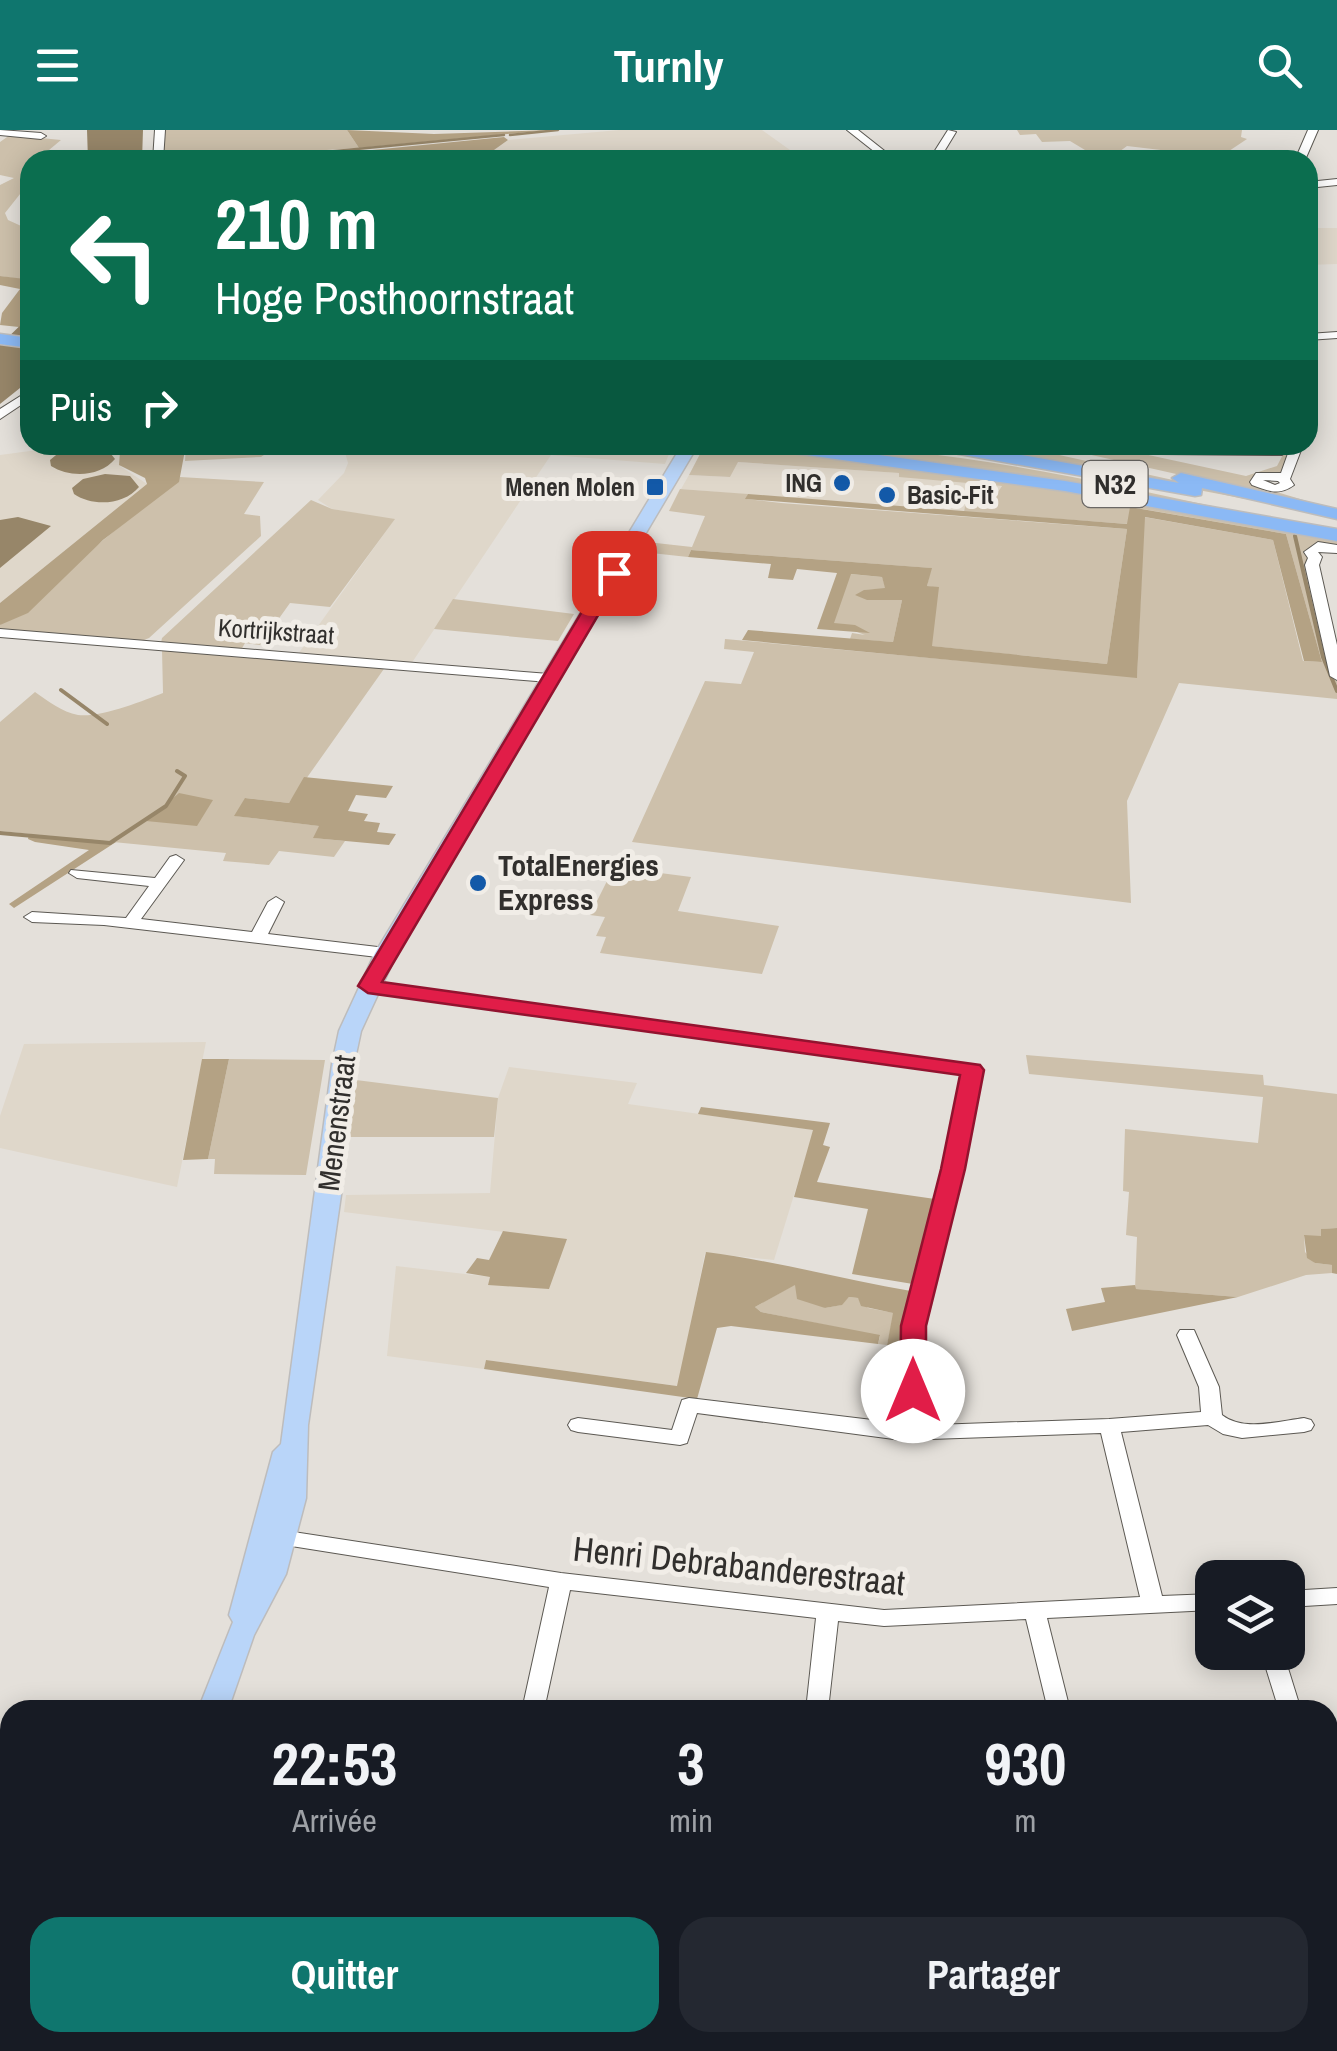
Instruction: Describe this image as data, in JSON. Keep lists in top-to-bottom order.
{
  "streets": {
    "highway": ["N32"],
    "main road": ["Menenstraat"],
    "street": ["Kortrijkstraat", "Henri Debrabanderestraat"]
  },
  "crossings": [
    ["Kortrijkstraat", "Menenstraat"],
    ["Menenstraat", "Henri Debrabanderestraat"]
  ],
  "places": {
    "other": ["ING", "Basic-Fit", "TotalEnergies Express"],
    "transit": ["Menen Molen"]
  },
  "page": {
    "header": "Turnly",
    "turn": ["210 m", "Hoge Posthoornstraat"],
    "then": "Puis",
    "eta": [
      "22:53",
      "Arrivée",
      "3",
      "min",
      "930",
      "m"
    ],
    "buttons": ["Quitter", "Partager"]
  }
}
